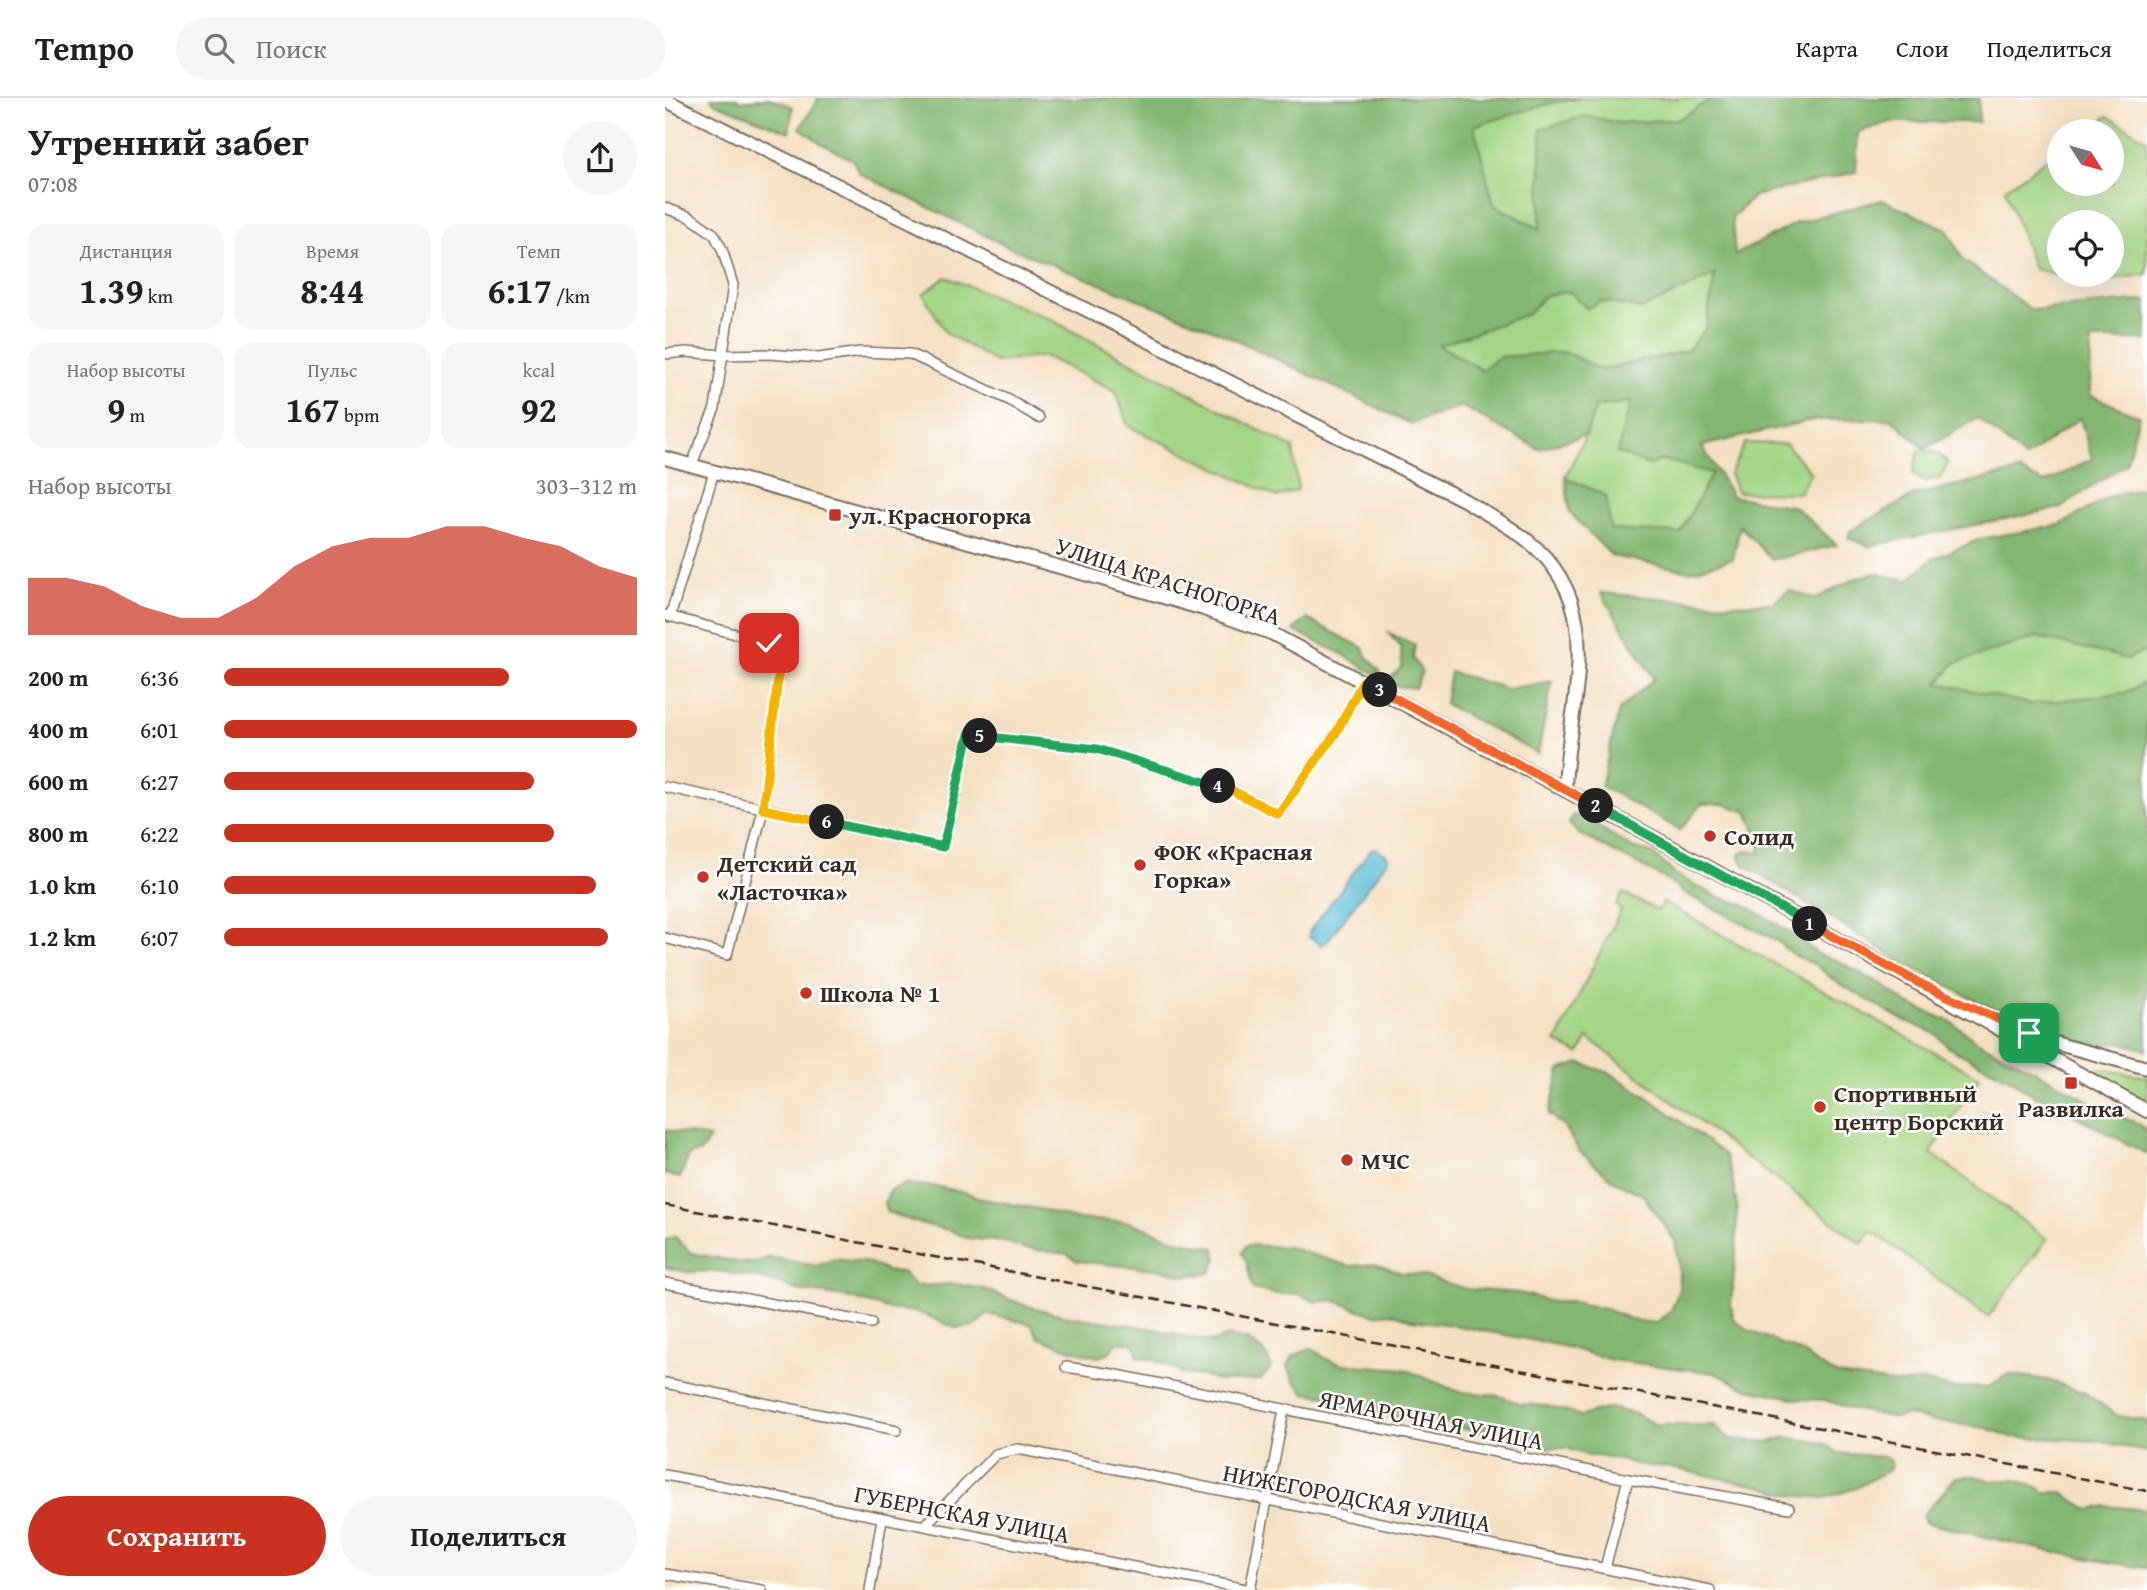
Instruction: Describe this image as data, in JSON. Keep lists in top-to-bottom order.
{
  "streets": {
    "main road": ["УЛИЦА КРАСНОГОРКА"],
    "street": ["ЯРМАРОЧНАЯ УЛИЦА", "НИЖЕГОРОДСКАЯ УЛИЦА", "ГУБЕРНСКАЯ УЛИЦА"]
  },
  "crossings": [
    ["НИЖЕГОРОДСКАЯ УЛИЦА", "ГУБЕРНСКАЯ УЛИЦА"]
  ],
  "places": {
    "transit": ["ул. Красногорка", "Развилка"],
    "other": [
      "Солид",
      "ФОК «Красная Горка»",
      "Детский сад «Ласточка»",
      "Школа № 1",
      "Спортивный центр Борский",
      "МЧС"
    ]
  },
  "north": "bottom right",
  "page": {
    "header": "Tempo",
    "search": "Поиск",
    "nav": ["Карта", "Слои", "Поделиться"],
    "heading": ["Утренний забег", "07:08"],
    "stats": [
      ["Дистанция", "1.39 km"],
      ["Время", "8:44"],
      ["Темп", "6:17 /km"],
      ["Набор высоты", "9 m"],
      ["Пульс", "167 bpm"],
      ["kcal", "92"]
    ],
    "chart": ["Набор высоты", "303–312 m"],
    "list": [
      {
        "name": "200 m",
        "note": "6:36"
      },
      {
        "name": "400 m",
        "note": "6:01"
      },
      {
        "name": "600 m",
        "note": "6:27"
      },
      {
        "name": "800 m",
        "note": "6:22"
      },
      {
        "name": "1.0 km",
        "note": "6:10"
      },
      {
        "name": "1.2 km",
        "note": "6:07"
      }
    ],
    "pins": [
      "3",
      "5",
      "4",
      "2",
      "6",
      "1"
    ],
    "buttons": ["Сохранить", "Поделиться"]
  }
}
